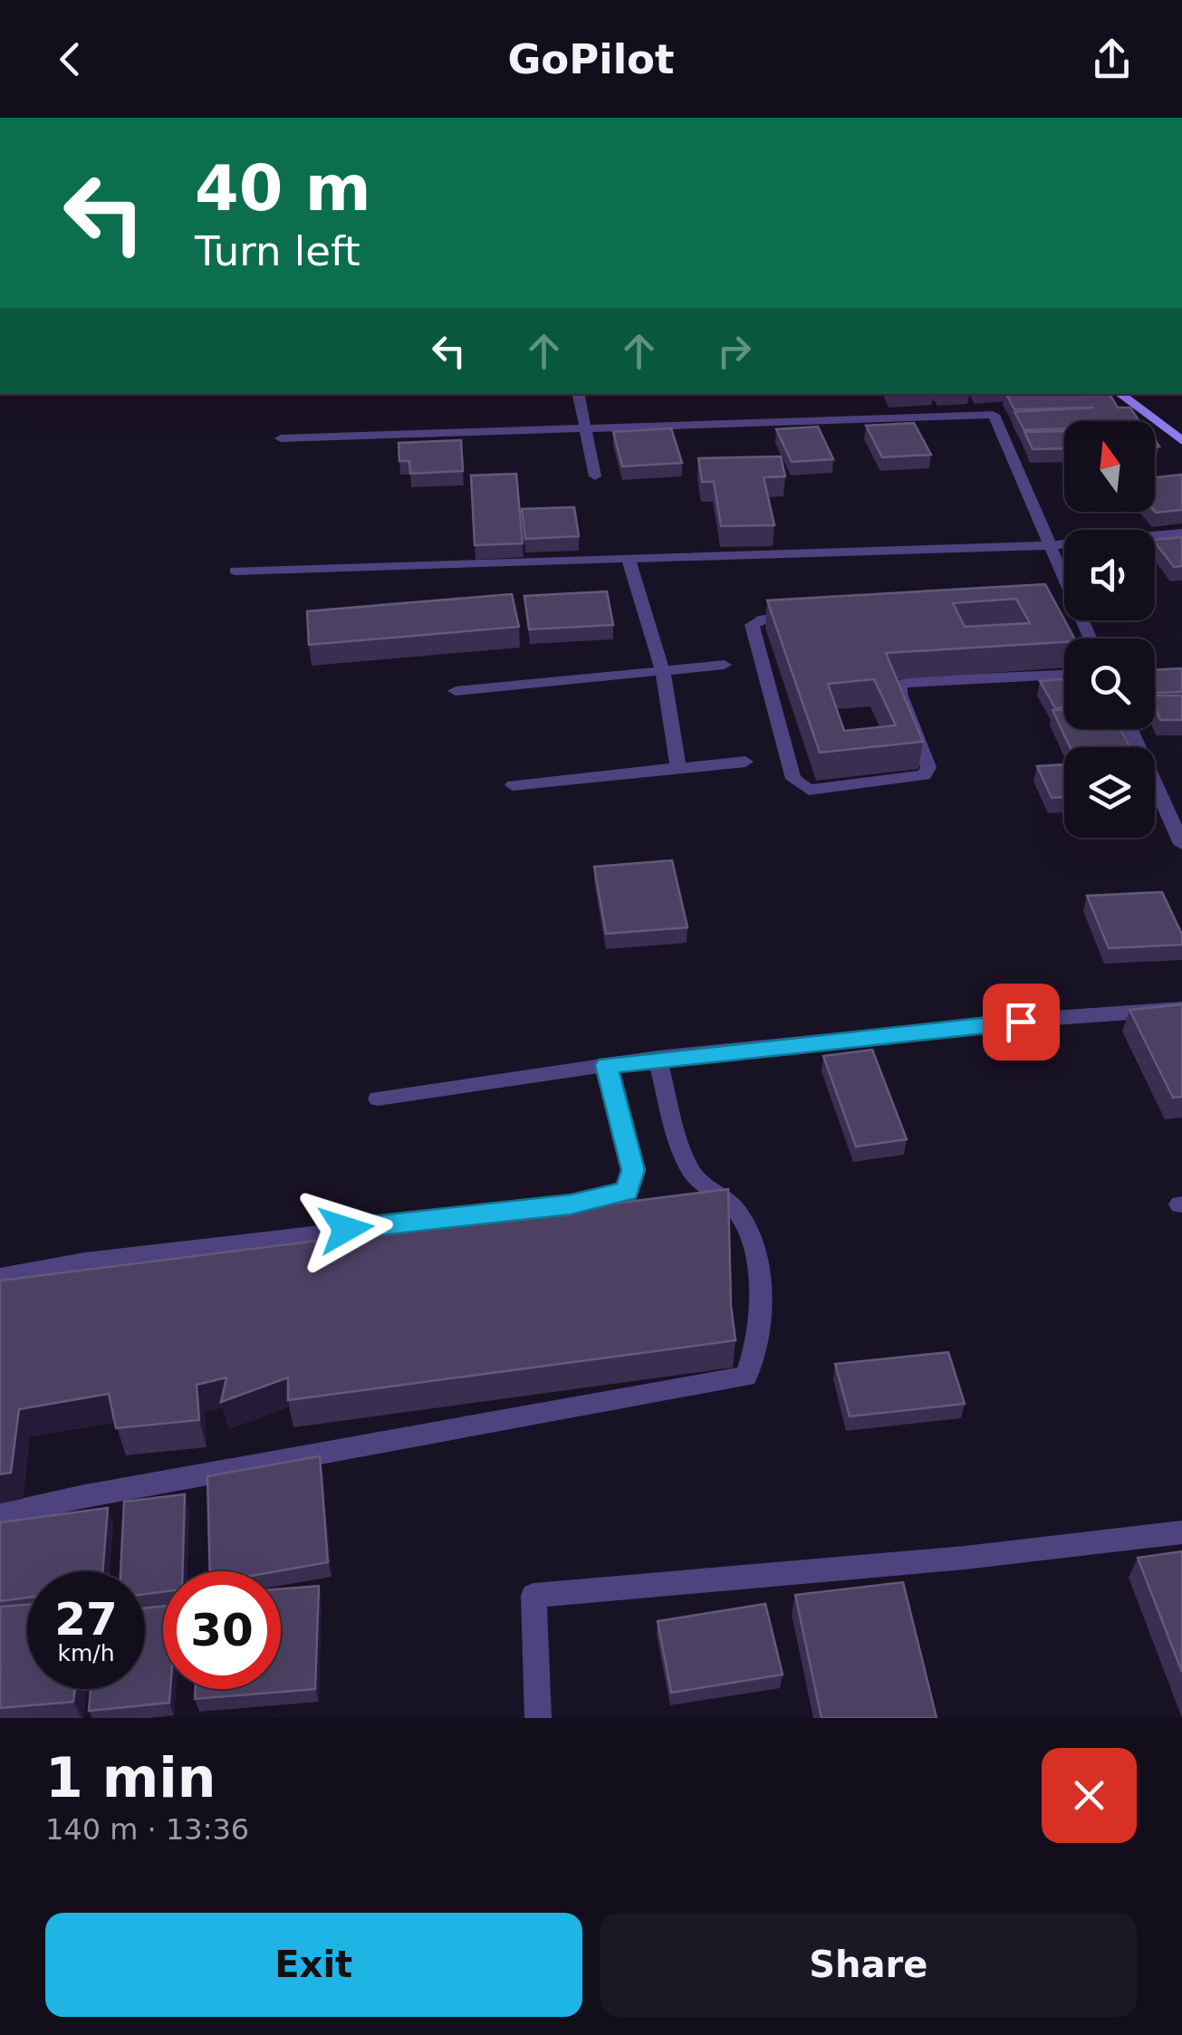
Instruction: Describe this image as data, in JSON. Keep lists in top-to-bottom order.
{
  "north": "top",
  "page": {
    "header": "GoPilot",
    "turn": ["40 m", "Turn left"],
    "speed": "27 km/h",
    "limit": "30",
    "heading": ["1 min", "140 m · 13:36"],
    "buttons": ["Exit", "Share"]
  }
}
